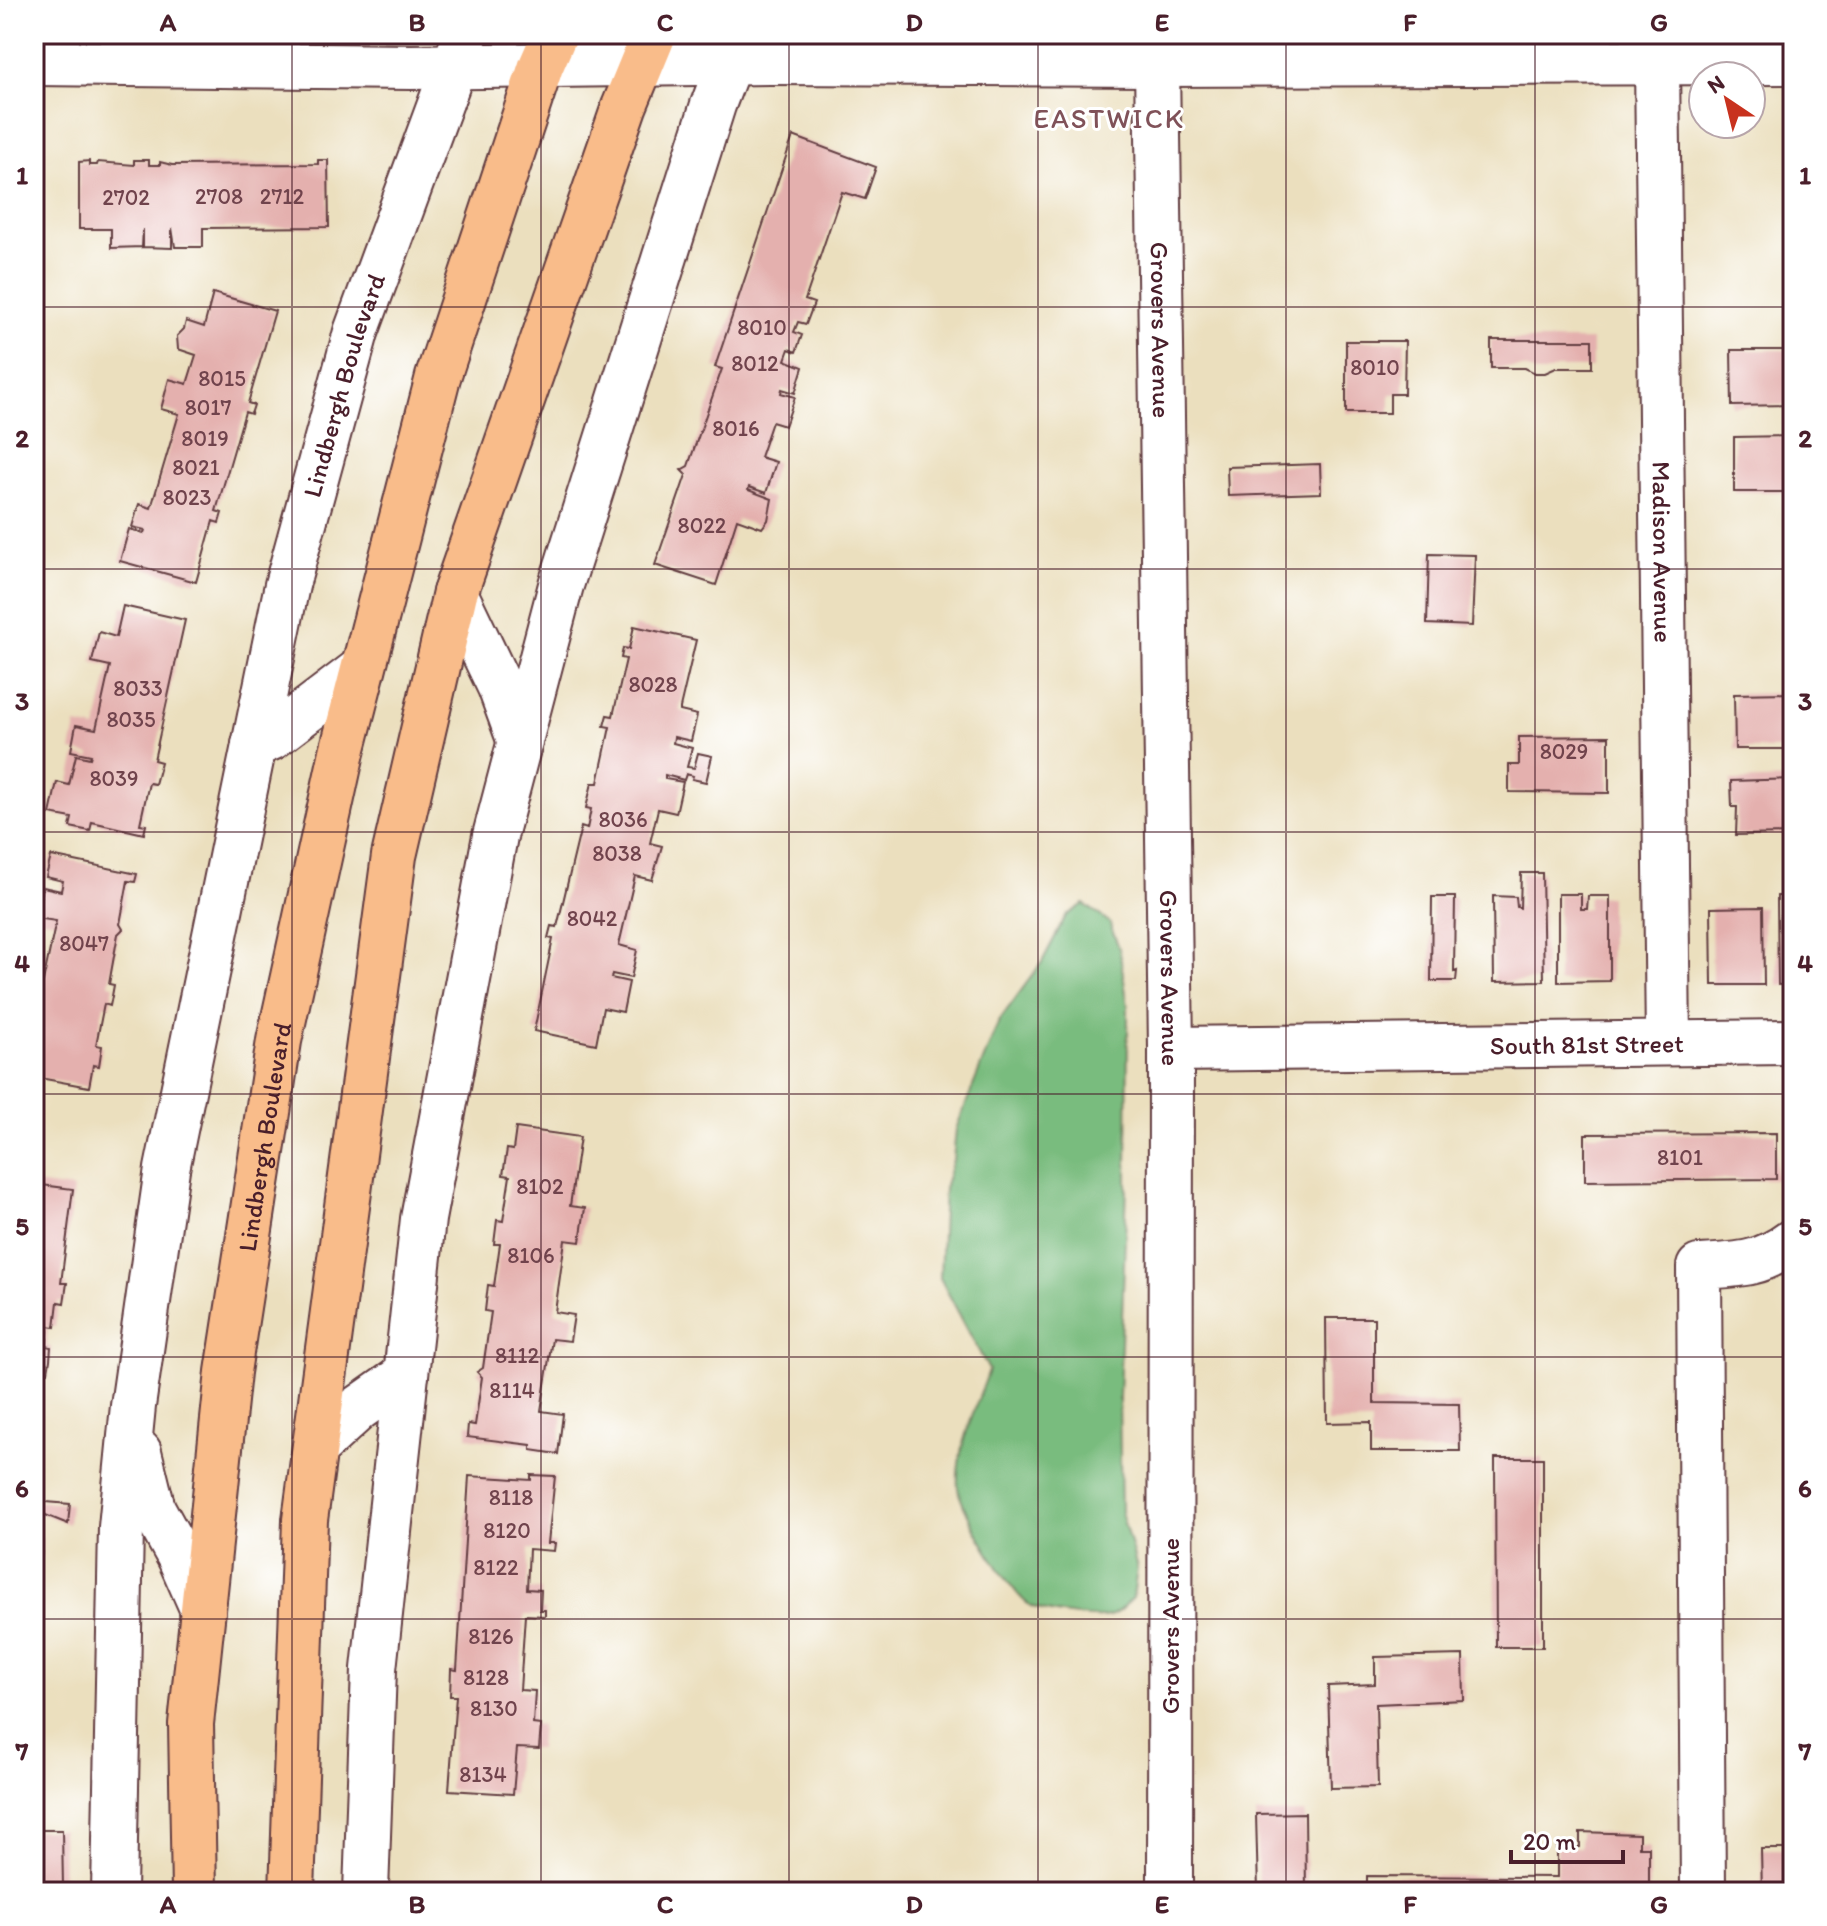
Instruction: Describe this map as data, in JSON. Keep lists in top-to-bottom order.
{
  "streets": {
    "main road": ["Lindbergh Boulevard"],
    "street": ["Grovers Avenue", "Madison Avenue", "South 81st Street"]
  },
  "crossings": [
    ["Grovers Avenue", "South 81st Street"],
    ["Madison Avenue", "South 81st Street"]
  ],
  "districts": ["EASTWICK"],
  "house_numbers": [
    "2708",
    "2712",
    "2702",
    "8010",
    "8012",
    "8010",
    "8015",
    "8017",
    "8016",
    "8019",
    "8021",
    "8023",
    "8022",
    "8028",
    "8033",
    "8035",
    "8029",
    "8039",
    "8036",
    "8038",
    "8042",
    "8047",
    "8101",
    "8102",
    "8106",
    "8112",
    "8114",
    "8118",
    "8120",
    "8122",
    "8126",
    "8128",
    "8130",
    "8134"
  ],
  "scale_bar": "20 m",
  "north": "top left",
  "grid": {
    "columns": [
      "A",
      "B",
      "C",
      "D",
      "E",
      "F",
      "G"
    ],
    "rows": [
      "1",
      "2",
      "3",
      "4",
      "5",
      "6",
      "7"
    ]
  }
}
